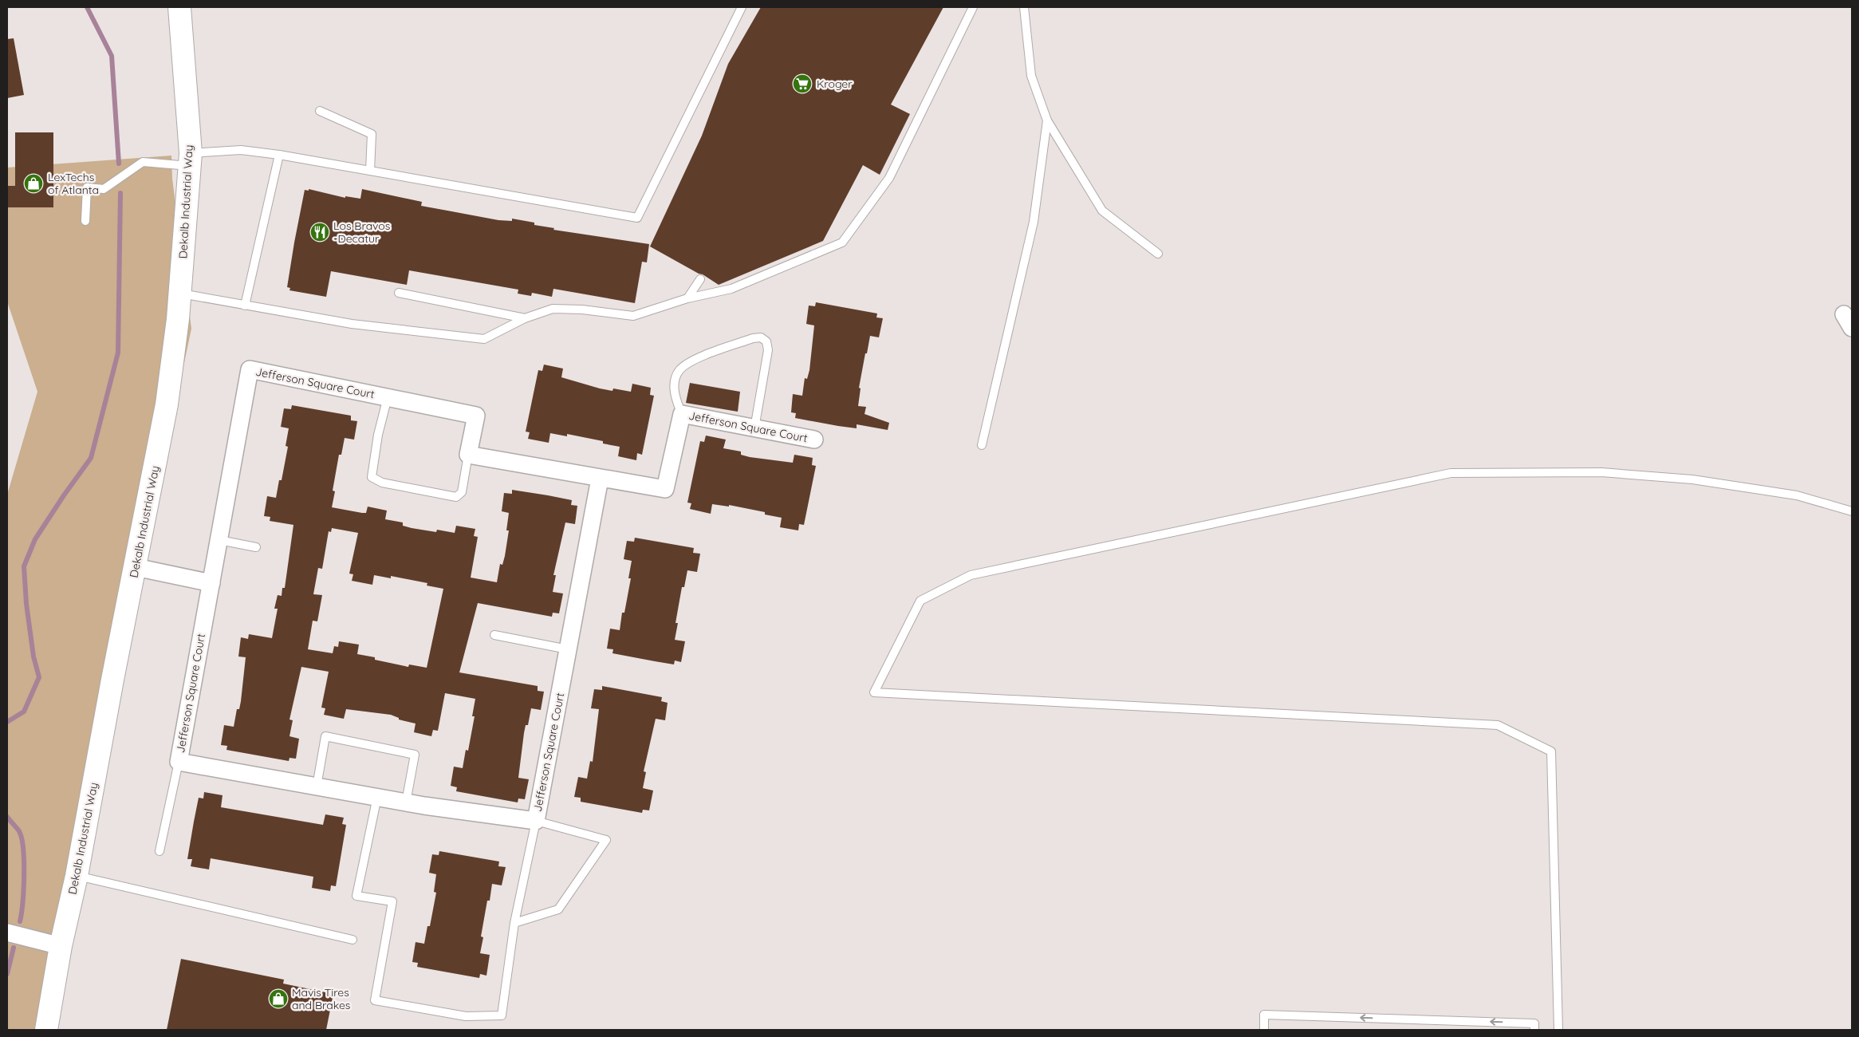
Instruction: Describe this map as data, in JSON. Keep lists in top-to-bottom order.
{
  "streets": {
    "main road": ["Dekalb Industrial Way"],
    "street": ["Jefferson Square Court"]
  },
  "places": {
    "supermarket": ["Kroger"],
    "shop": ["LexTechs of Atlanta", "Mavis Tires and Brakes"],
    "restaurant": ["Los Bravos -Decatur"]
  }
}
